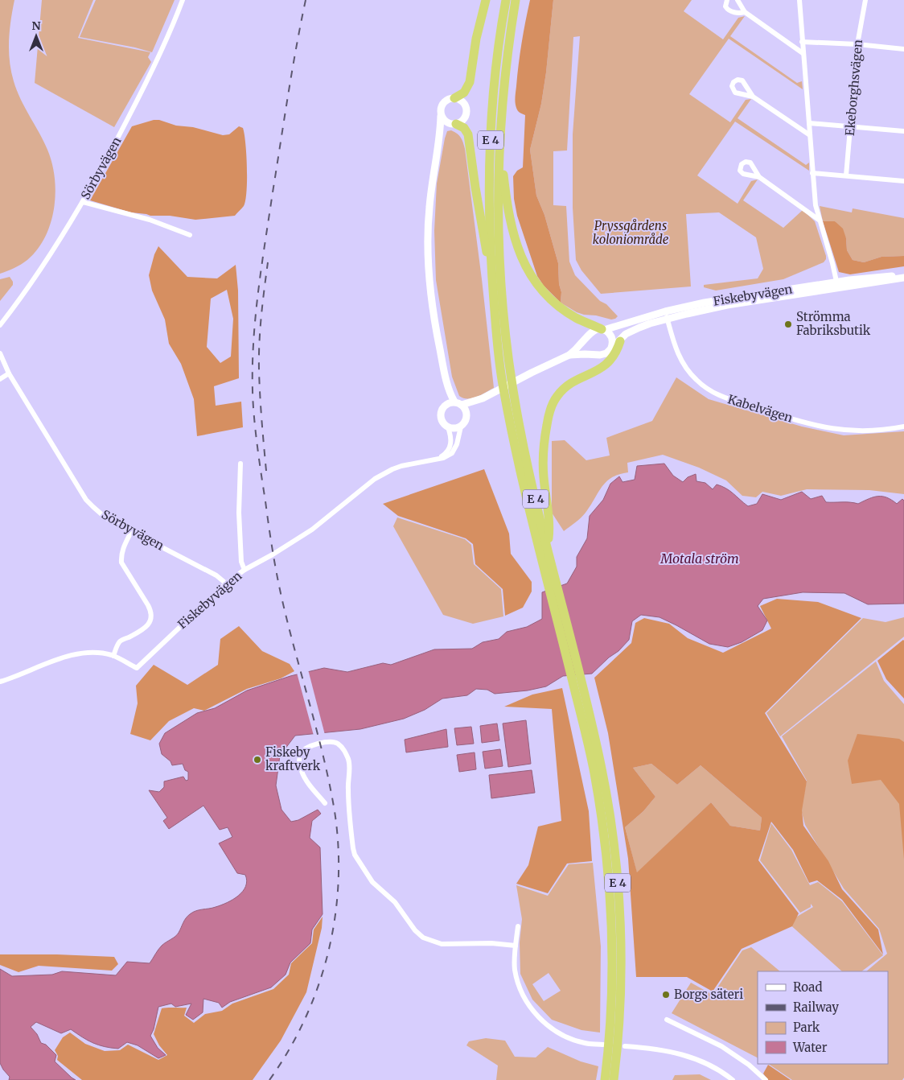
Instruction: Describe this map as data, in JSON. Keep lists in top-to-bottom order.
{
  "streets": {
    "highway": ["E 4"],
    "street": [
      "Ekeborghsvägen",
      "Sörbyvägen",
      "Fiskebyvägen",
      "Kabelvägen"
    ]
  },
  "crossings": [
    ["Sörbyvägen", "Fiskebyvägen"],
    ["Fiskebyvägen", "Kabelvägen"]
  ],
  "water": ["Motala ström"],
  "parks": ["Pryssgårdens koloniområde"],
  "places": ["Strömma Fabriksbutik", "Fiskeby kraftverk", "Borgs säteri"],
  "legend": [
    "Road",
    "Railway",
    "Park",
    "Water"
  ],
  "north": "top"
}
